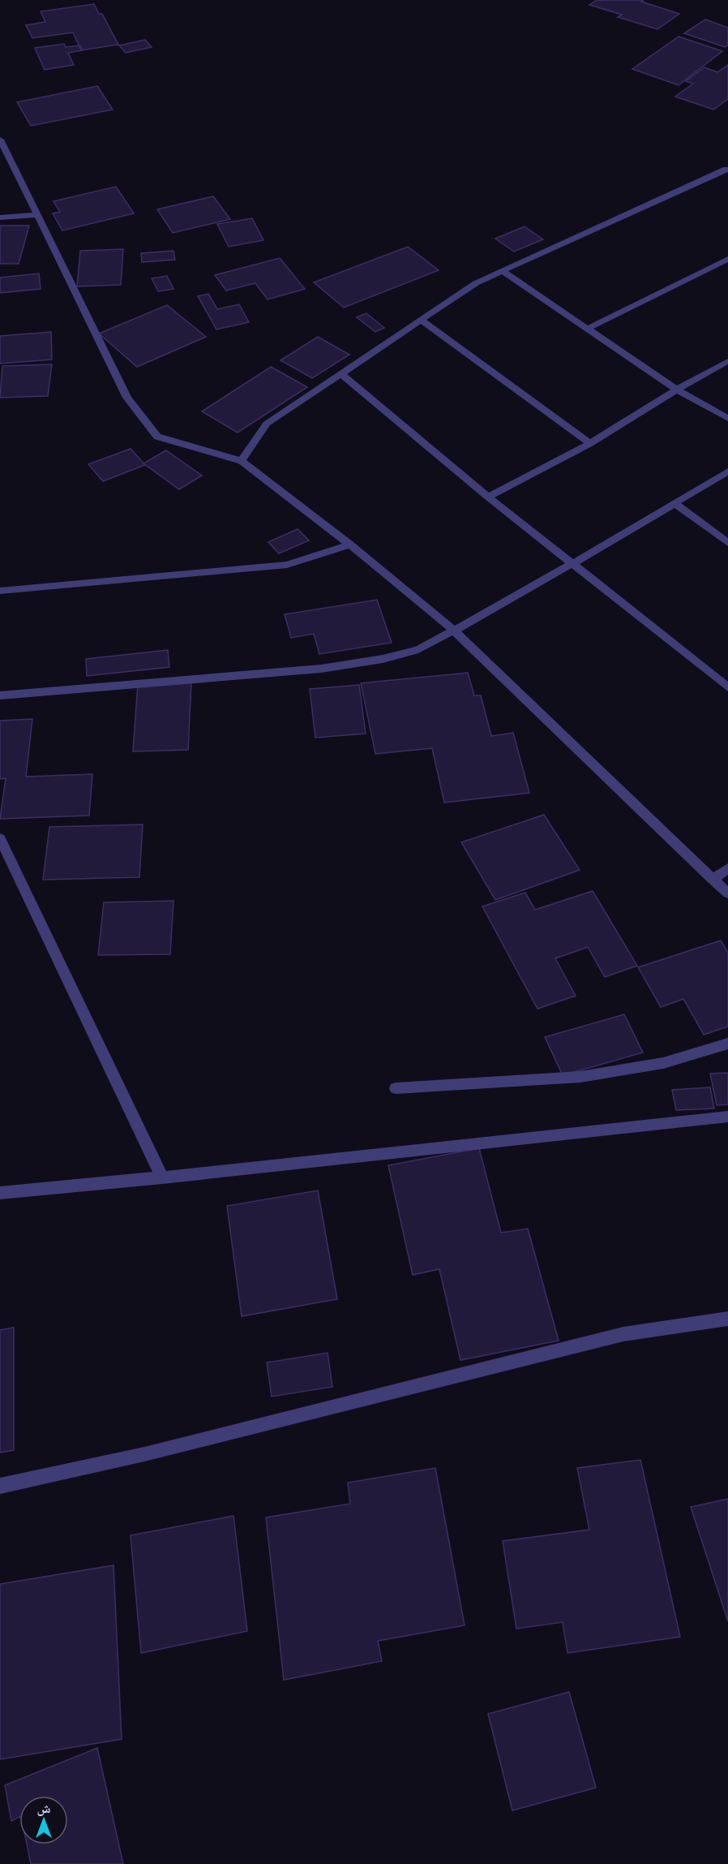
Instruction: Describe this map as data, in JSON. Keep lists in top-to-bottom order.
{
  "north": "top"
}
